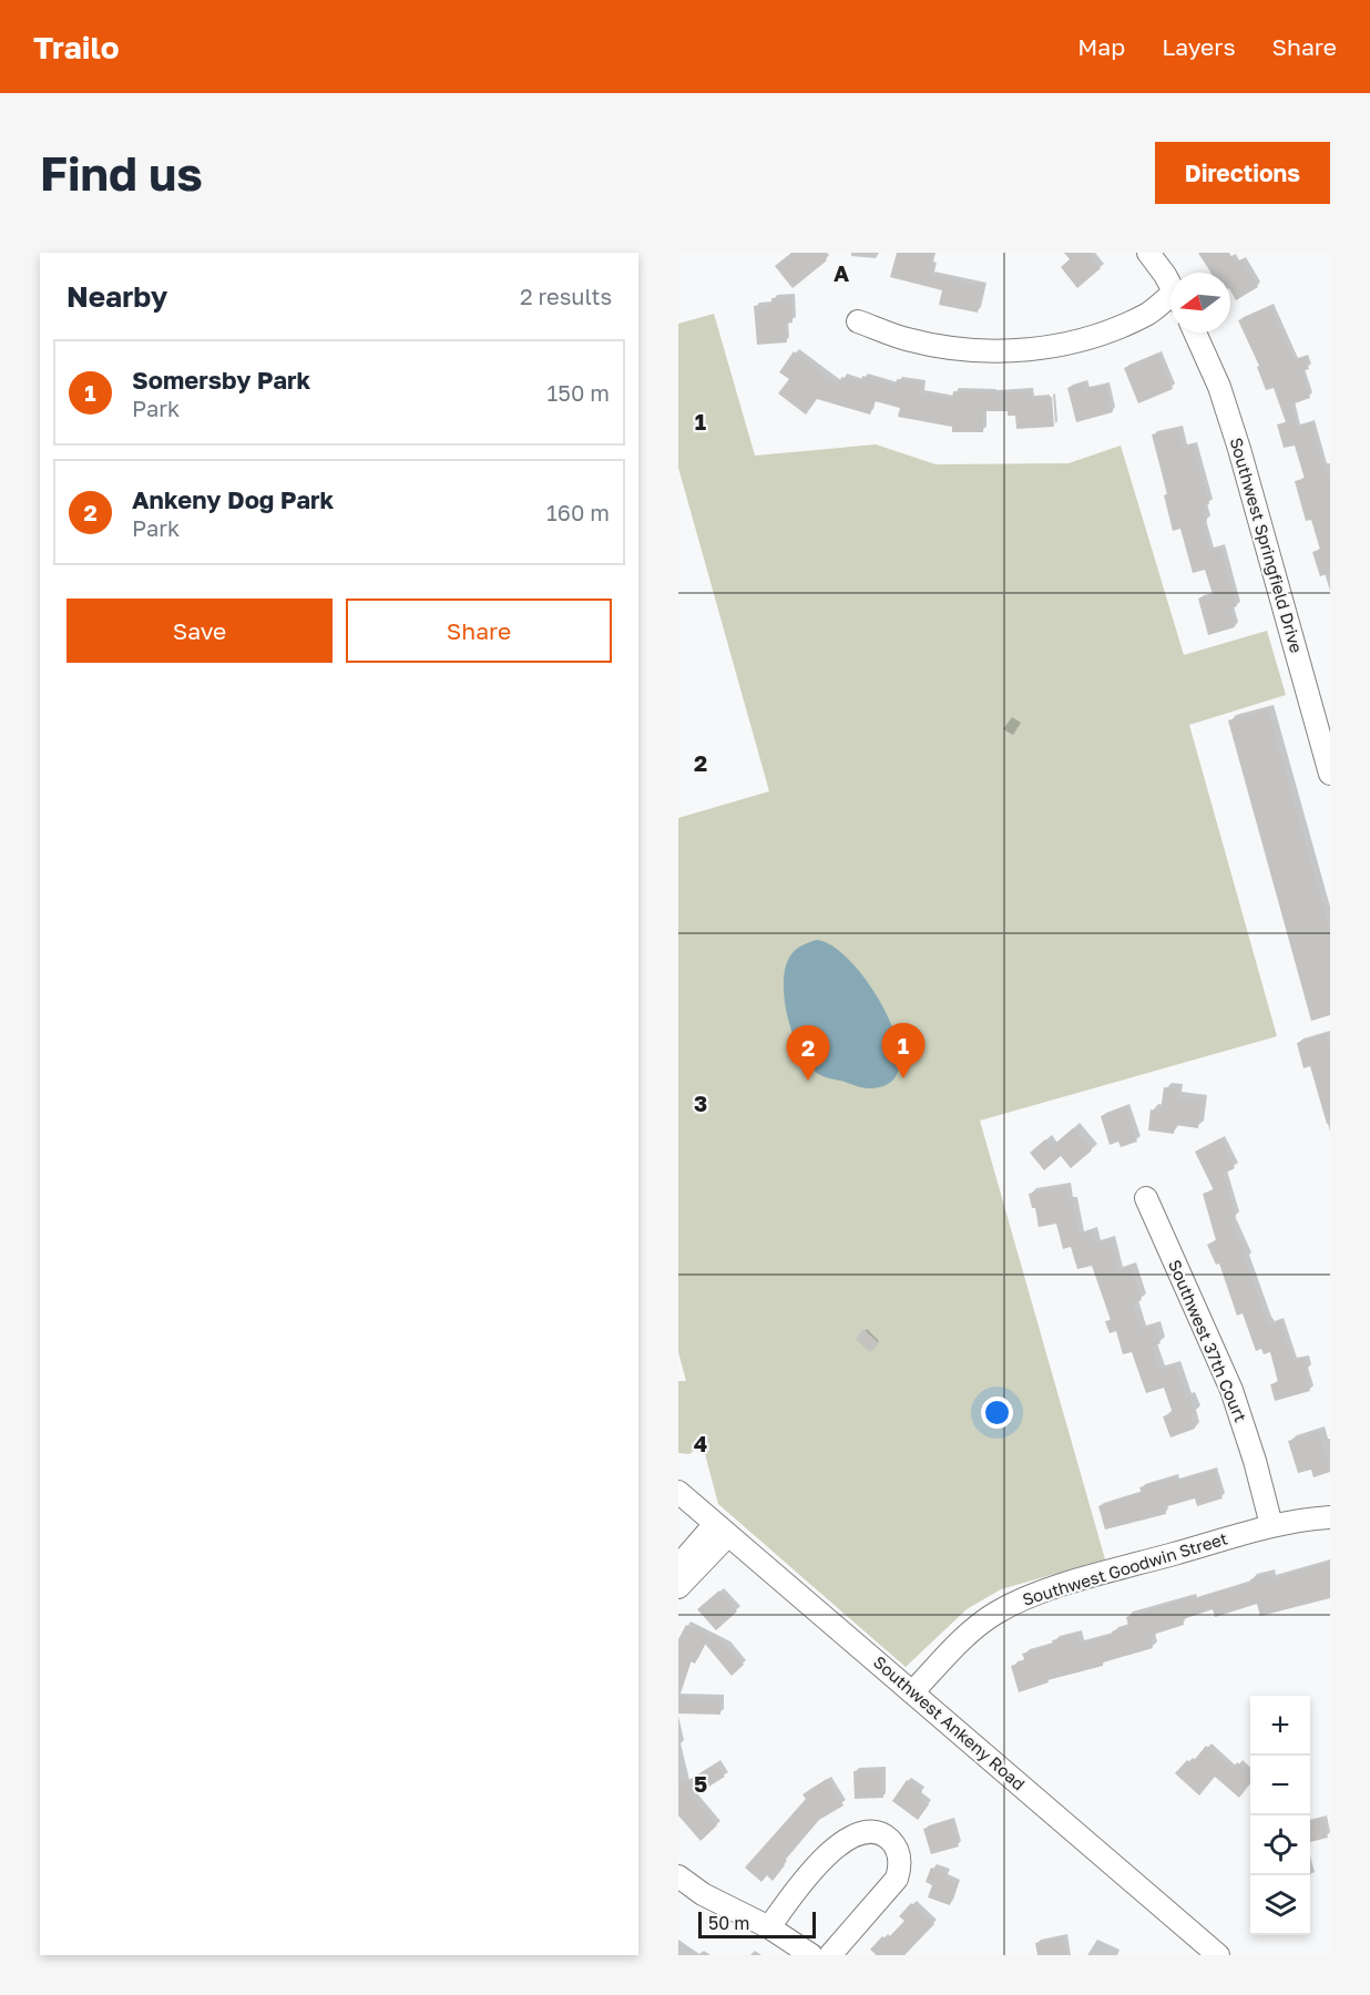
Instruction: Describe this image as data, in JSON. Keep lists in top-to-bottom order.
{
  "streets": {
    "street": [
      "Southwest Springfield Drive",
      "Southwest 37th Court",
      "Southwest Goodwin Street",
      "Southwest Ankeny Road"
    ]
  },
  "crossings": [
    ["Southwest 37th Court", "Southwest Goodwin Street"],
    ["Southwest Goodwin Street", "Southwest Ankeny Road"]
  ],
  "scale_bar": "50 m",
  "north": "left",
  "page": {
    "header": "Trailo",
    "nav": ["Map", "Layers", "Share"],
    "buttons": [
      "Directions",
      ["Save", "Share"]
    ],
    "title": "Find us",
    "heading": ["Nearby", "2 results"],
    "list": [
      {
        "mark": "1",
        "name": "Somersby Park",
        "note": "Park",
        "value": "150 m"
      },
      {
        "mark": "2",
        "name": "Ankeny Dog Park",
        "note": "Park",
        "value": "160 m"
      }
    ],
    "pins": ["1", "2"],
    "map_buttons": ["+", "−"],
    "scale": "50 m"
  },
  "grid": {
    "columns": ["A"],
    "rows": [
      "1",
      "2",
      "3",
      "4",
      "5"
    ]
  }
}
